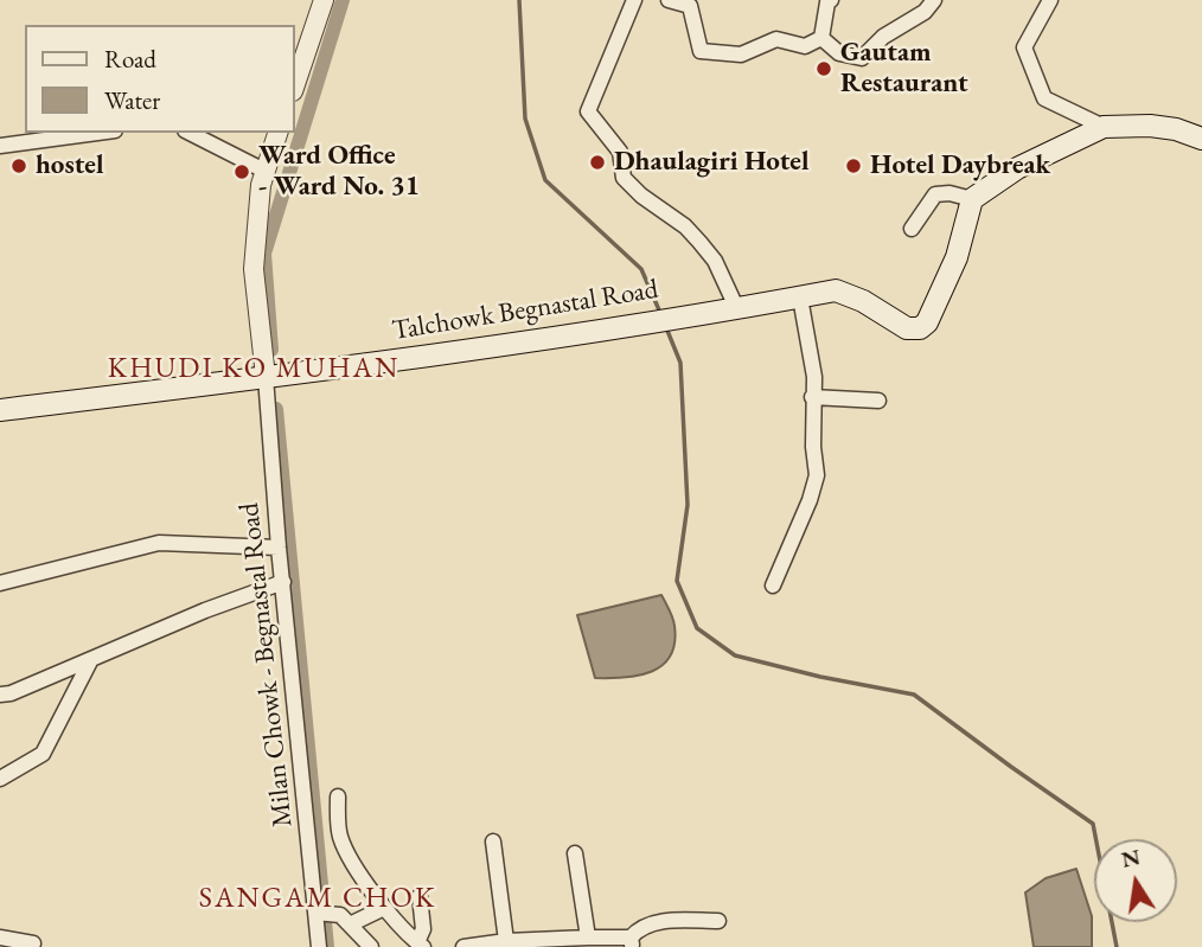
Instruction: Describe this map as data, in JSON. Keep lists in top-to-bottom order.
{
  "streets": {
    "main road": ["Talchowk Begnastal Road"],
    "street": ["Milan Chowk - Begnastal Road"]
  },
  "crossings": [
    ["Talchowk Begnastal Road", "Milan Chowk - Begnastal Road"]
  ],
  "districts": ["KHUDI KO MUHAN", "SANGAM CHOK"],
  "places": [
    "Gautam Restaurant",
    "Dhaulagiri Hotel",
    "hostel",
    "Hotel Daybreak",
    "Ward Office - Ward No. 31"
  ],
  "legend": ["Road", "Water"],
  "north": "top"
}
